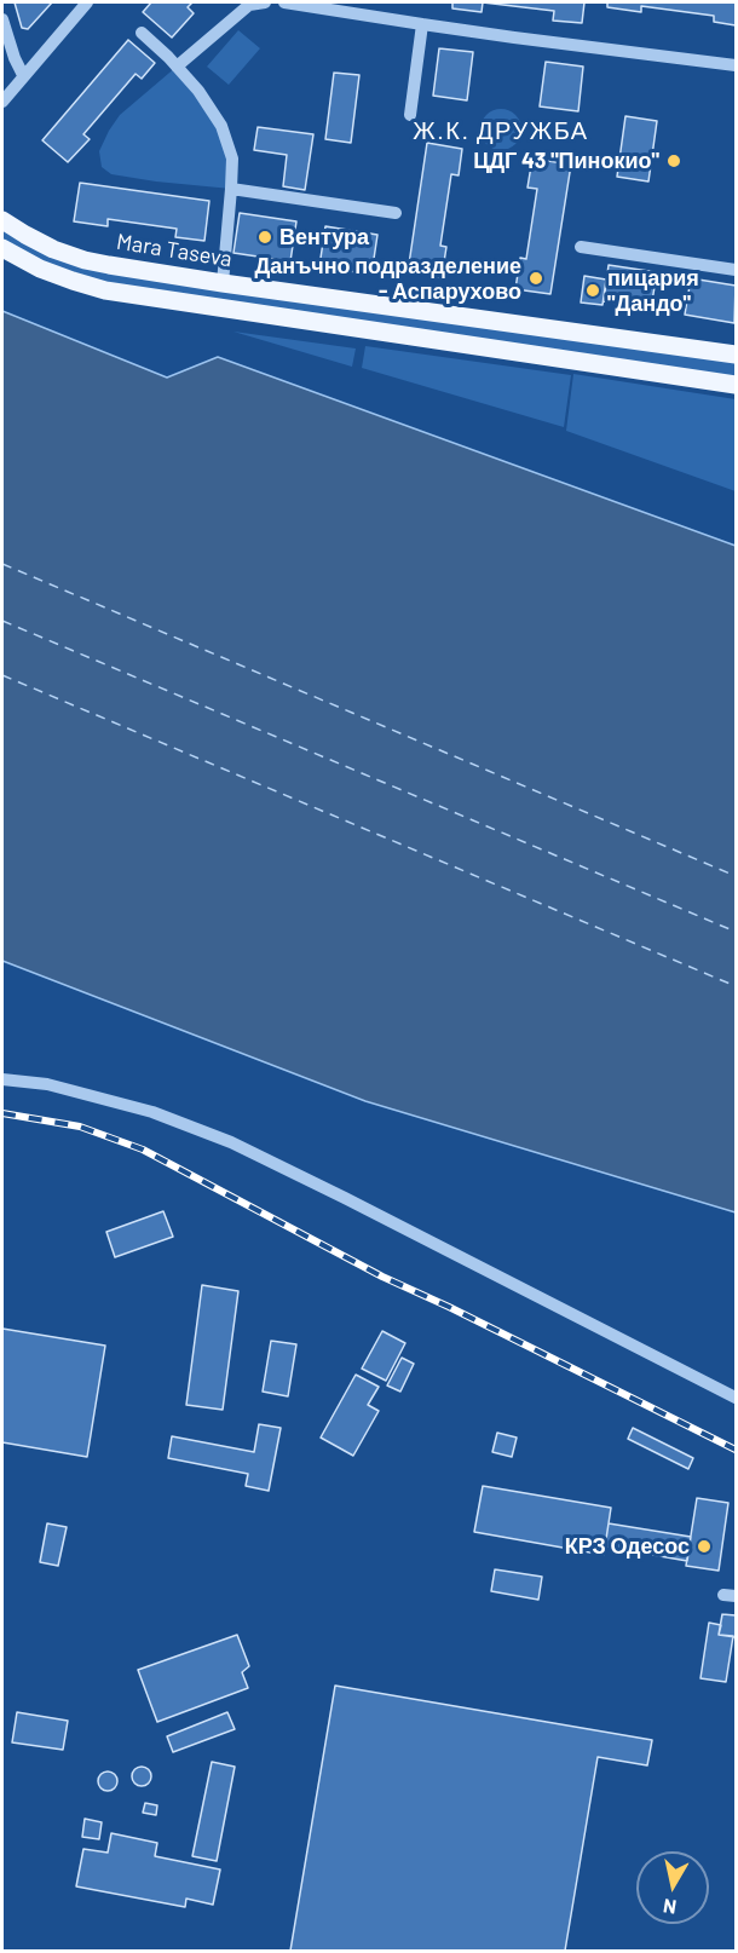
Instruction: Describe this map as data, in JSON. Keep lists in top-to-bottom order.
{
  "streets": {
    "main road": ["Mara Taseva"]
  },
  "districts": ["Ж.К. ДРУЖБА"],
  "places": [
    "ЦДГ 43 \"Пинокио\"",
    "Вентура",
    "Данъчно подразделение - Аспарухово",
    "пицария \"Дандо\"",
    "КРЗ Одесос"
  ],
  "north": "bottom"
}
